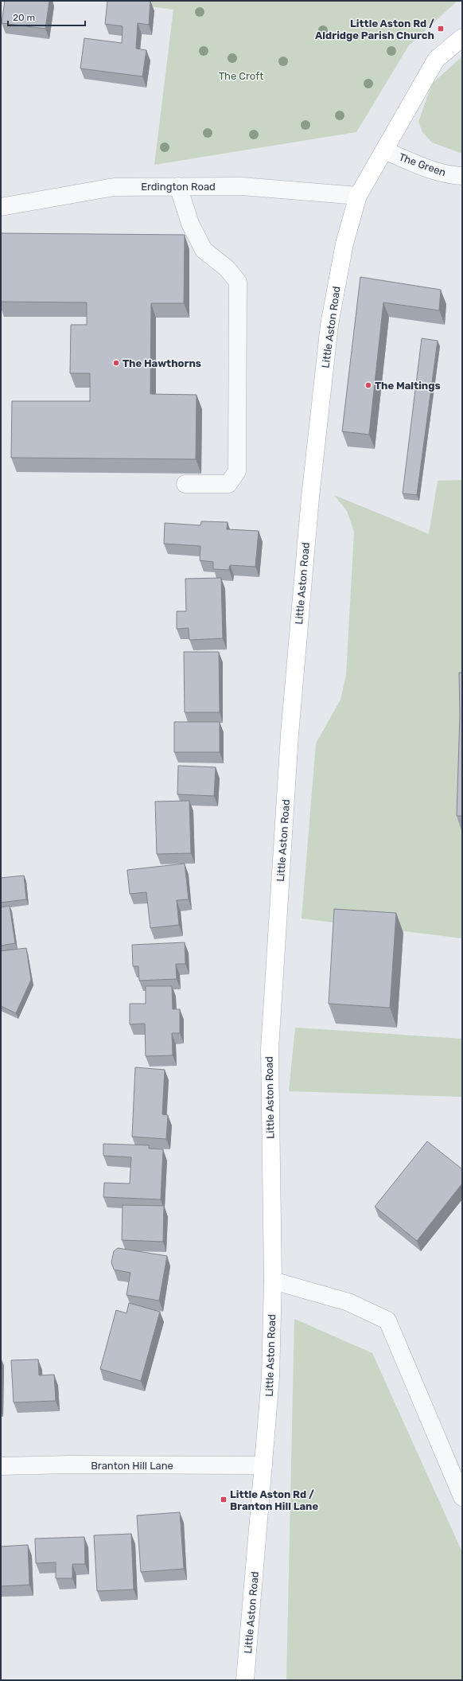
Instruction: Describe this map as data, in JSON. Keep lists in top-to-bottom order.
{
  "streets": {
    "main road": ["Little Aston Road"],
    "street": ["The Green", "Erdington Road", "Branton Hill Lane"]
  },
  "crossings": [
    ["The Green", "Little Aston Road"],
    ["Erdington Road", "Little Aston Road"],
    ["Little Aston Road", "Branton Hill Lane"]
  ],
  "parks": ["The Croft"],
  "places": {
    "transit": ["Little Aston Rd / Aldridge Parish Church", "Little Aston Rd / Branton Hill Lane"],
    "other": ["The Hawthorns", "The Maltings"]
  },
  "scale_bar": "20 m"
}
